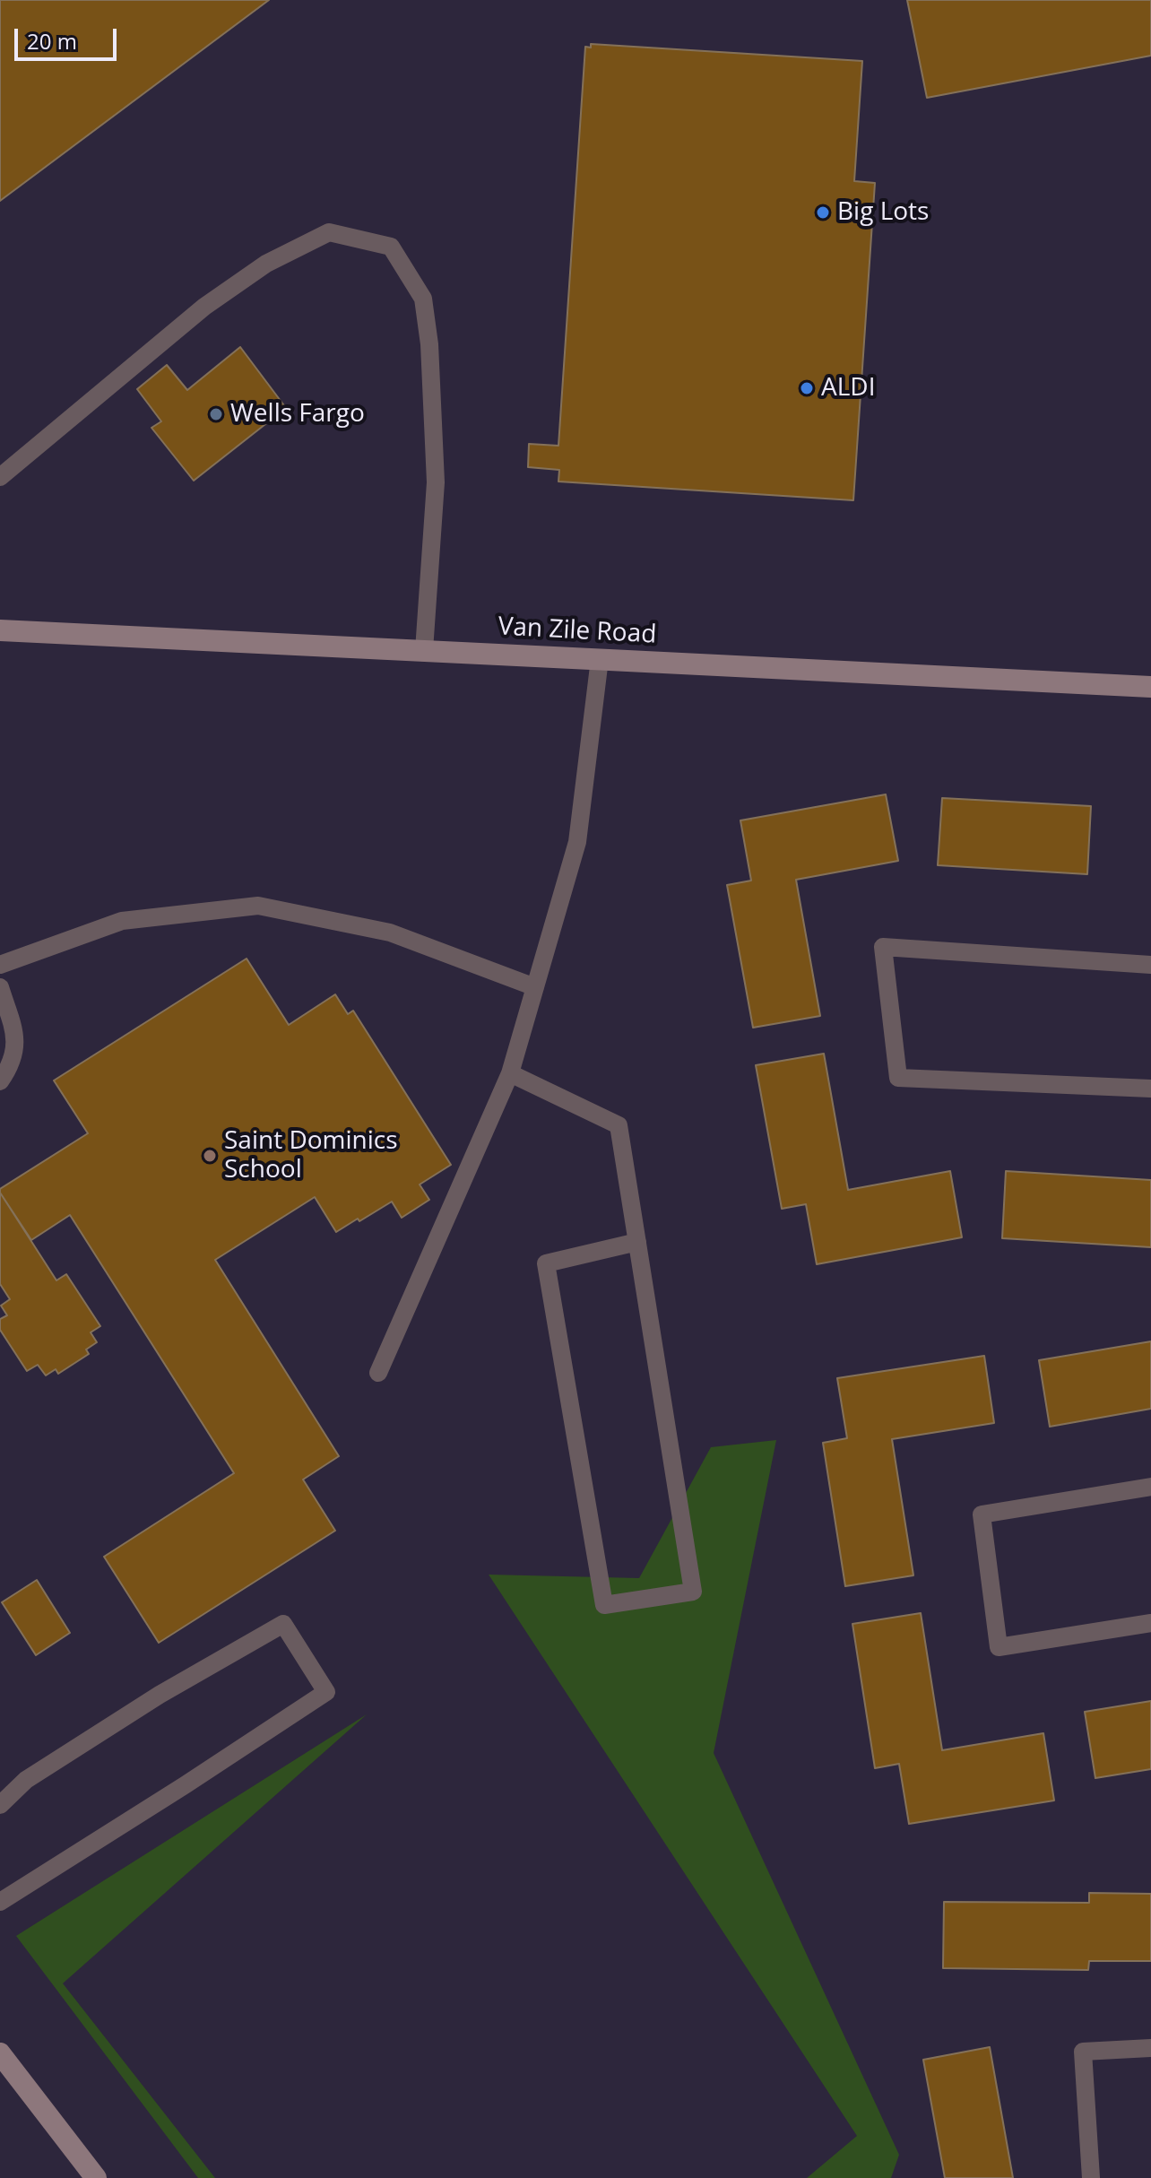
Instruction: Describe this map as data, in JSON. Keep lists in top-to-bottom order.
{
  "streets": {
    "street": ["Van Zile Road"]
  },
  "places": [
    "Big Lots",
    "ALDI",
    "Wells Fargo",
    "Saint Dominics School"
  ],
  "scale_bar": "20 m"
}
